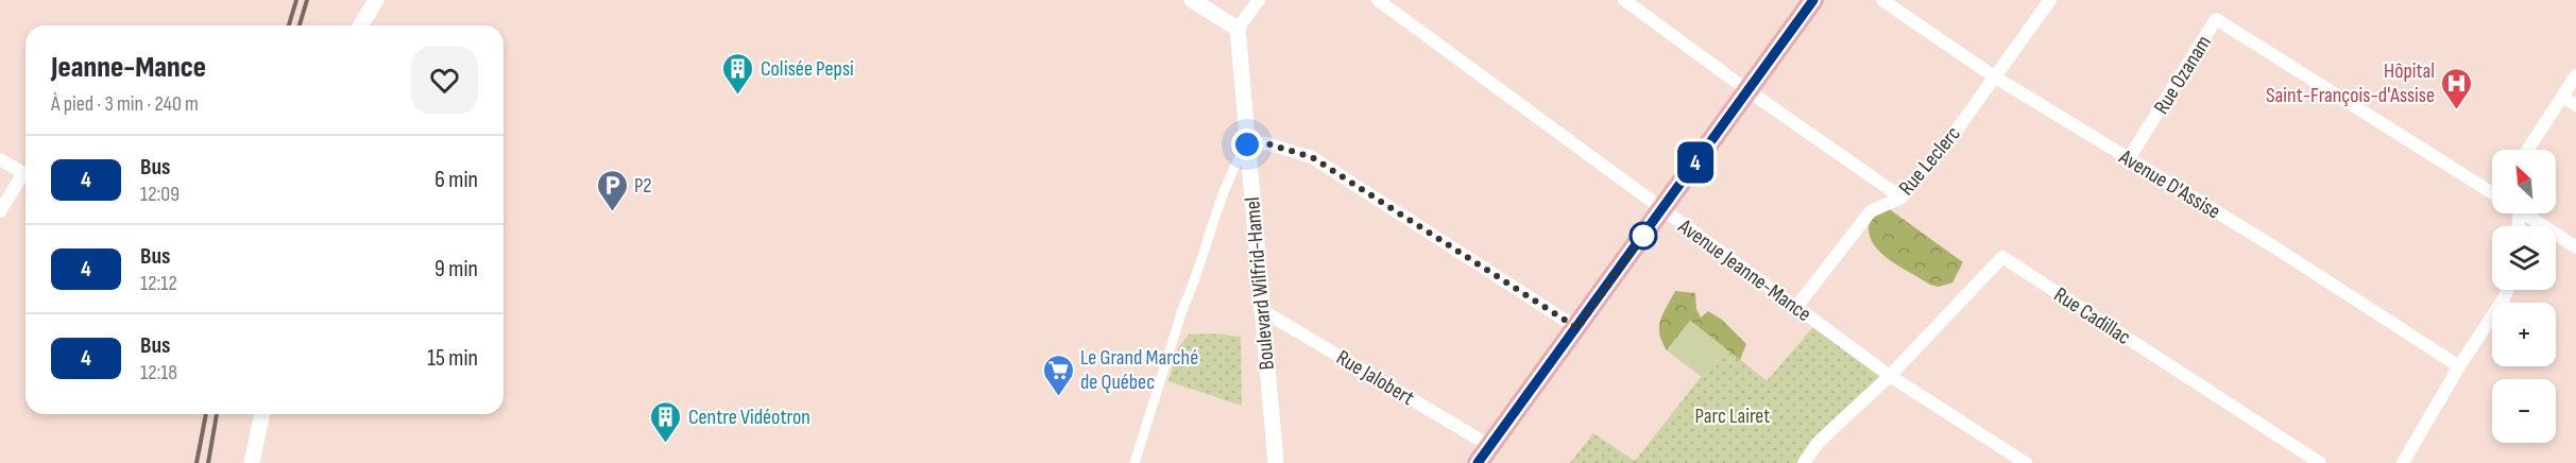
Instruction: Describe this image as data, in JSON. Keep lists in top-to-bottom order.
{
  "streets": {
    "street": [
      "Rue Ozanam",
      "Rue Leclerc",
      "Avenue D'Assise",
      "Avenue Jeanne-Mance",
      "Boulevard Wilfrid-Hamel",
      "Rue Cadillac",
      "Rue Jalobert"
    ]
  },
  "crossings": [
    ["Rue Ozanam", "Avenue D'Assise"],
    ["Rue Leclerc", "Avenue D'Assise"],
    ["Rue Leclerc", "Avenue Jeanne-Mance"],
    ["Avenue Jeanne-Mance", "Rue Cadillac"],
    ["Boulevard Wilfrid-Hamel", "Rue Jalobert"]
  ],
  "parks": ["Parc Lairet"],
  "places": {
    "building": ["Colisée Pepsi", "Centre Vidéotron"],
    "hospital": ["Hôpital Saint-François-d'Assise"],
    "parking": ["P2"],
    "supermarket": ["Le Grand Marché de Québec"]
  },
  "lines": ["bus line 4"],
  "north": "top left",
  "page": {
    "on_map": "4",
    "heading": ["Jeanne-Mance", "À pied · 3 min · 240 m"],
    "list": [
      {
        "mark": "4",
        "name": "Bus",
        "note": "12:09",
        "value": "6 min"
      },
      {
        "mark": "4",
        "name": "Bus",
        "note": "12:12",
        "value": "9 min"
      },
      {
        "mark": "4",
        "name": "Bus",
        "note": "12:18",
        "value": "15 min"
      }
    ],
    "map_buttons": ["+", "−"]
  }
}
